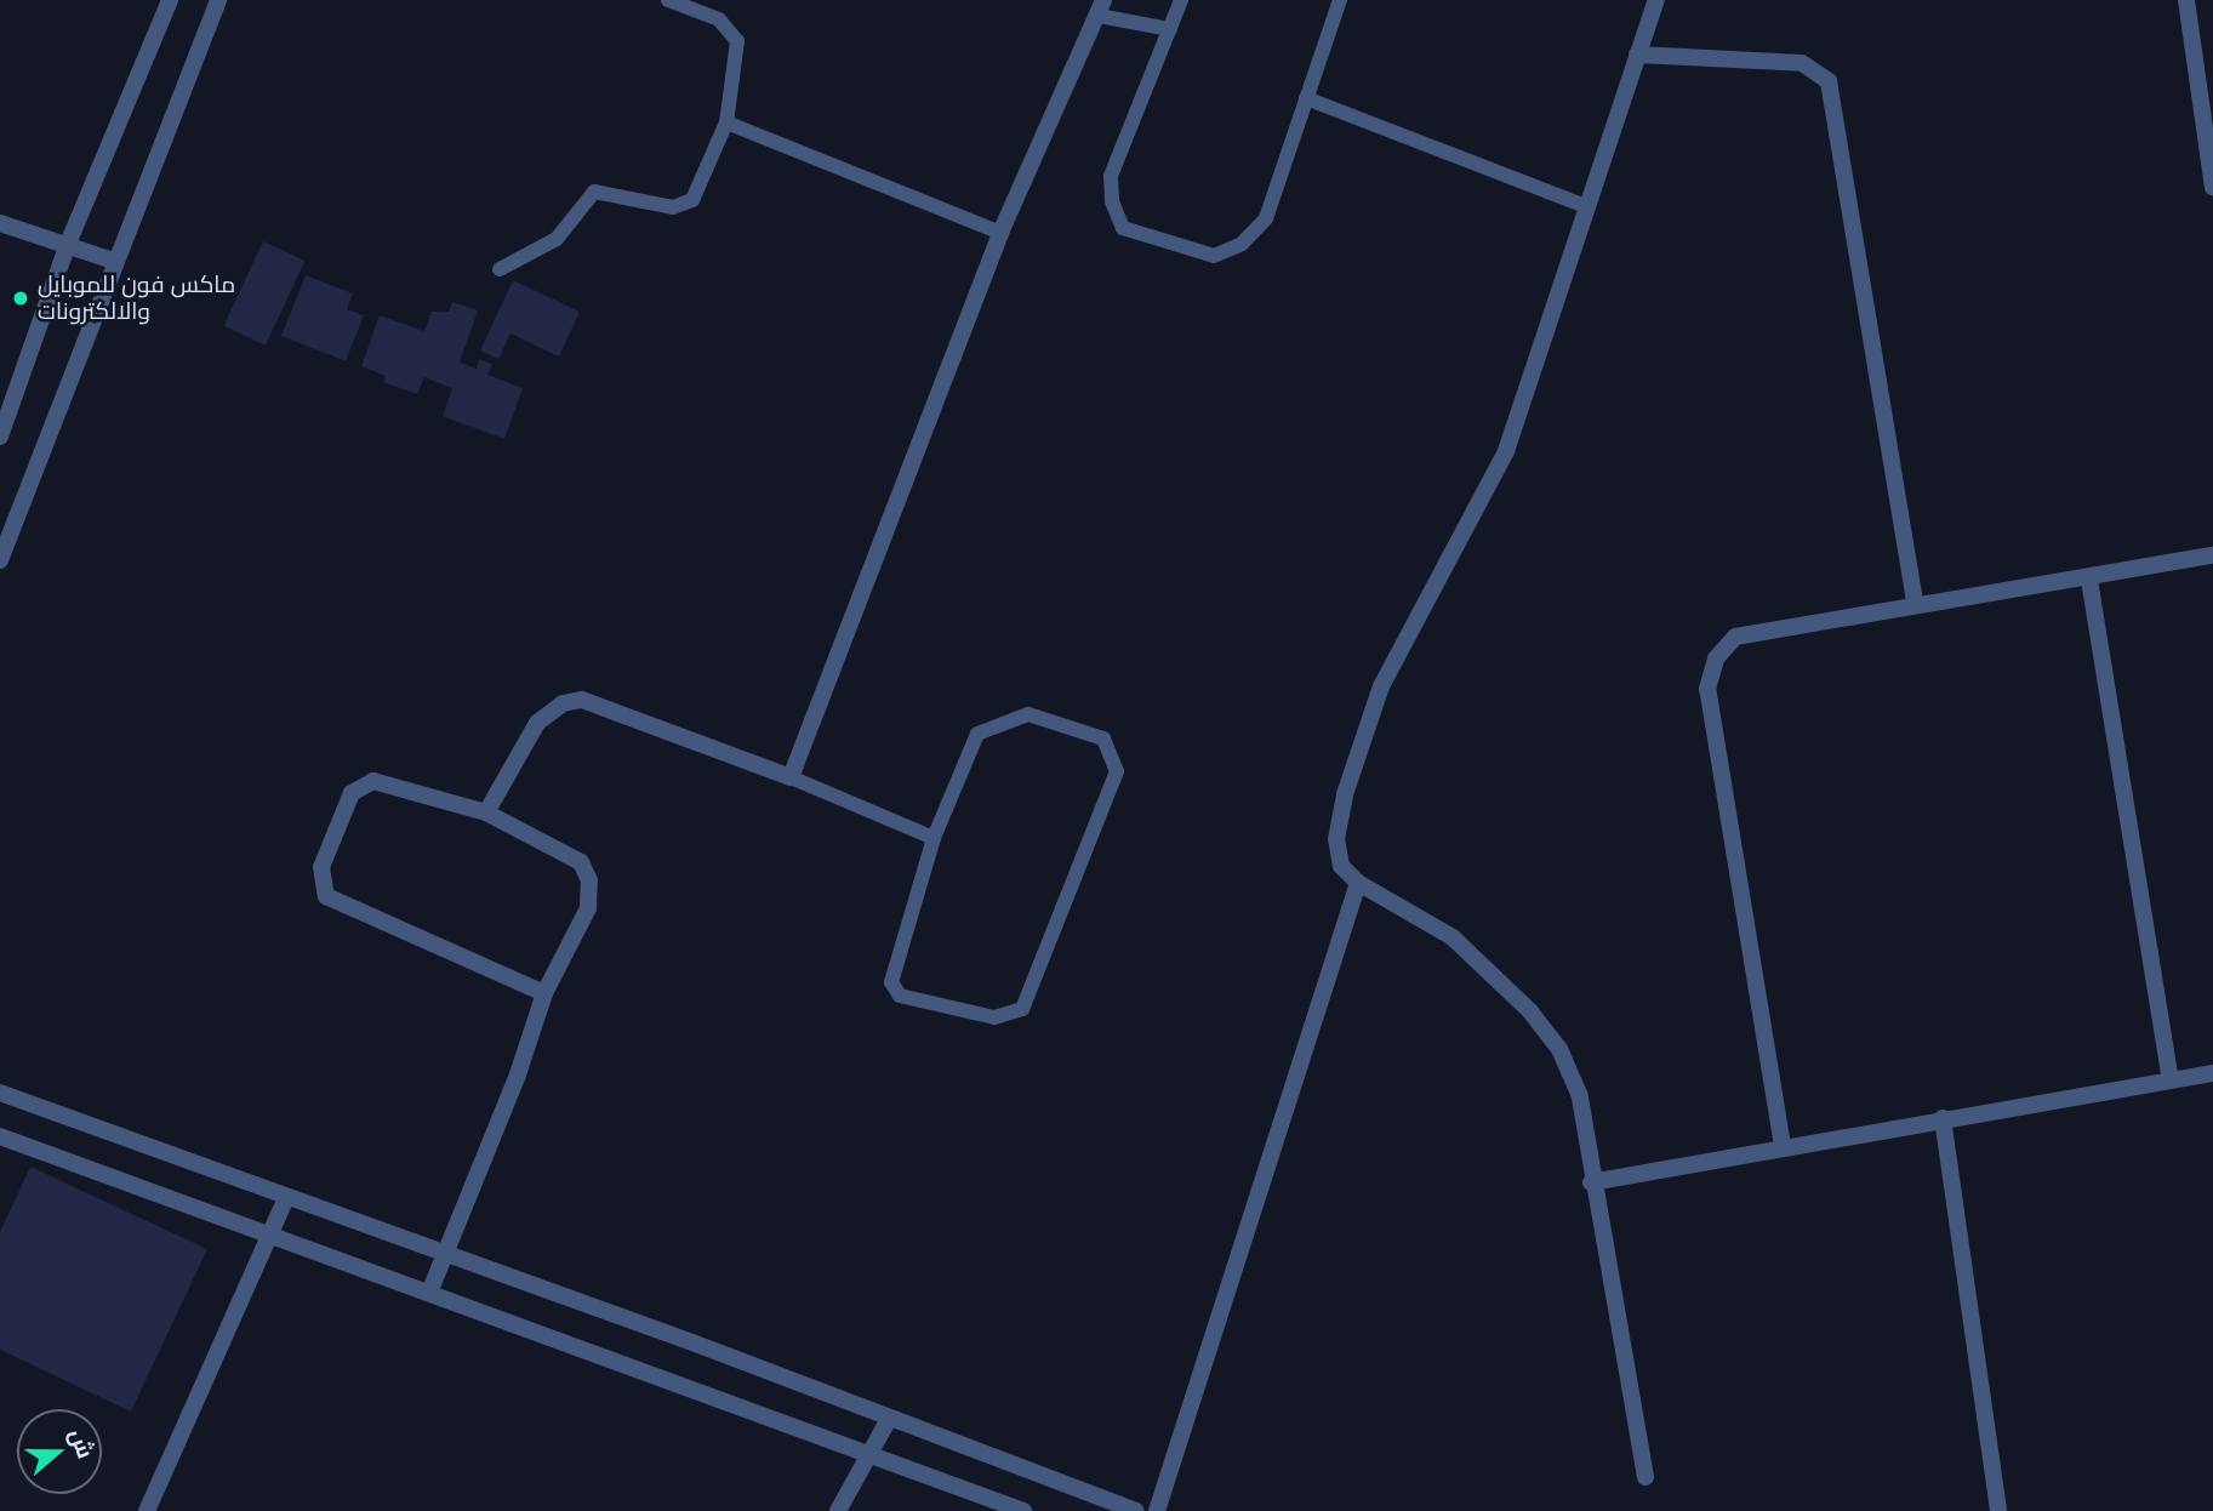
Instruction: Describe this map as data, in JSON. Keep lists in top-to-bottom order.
{
  "places": ["ماكس فون للموبايل والالكترونات"],
  "north": "right"
}
